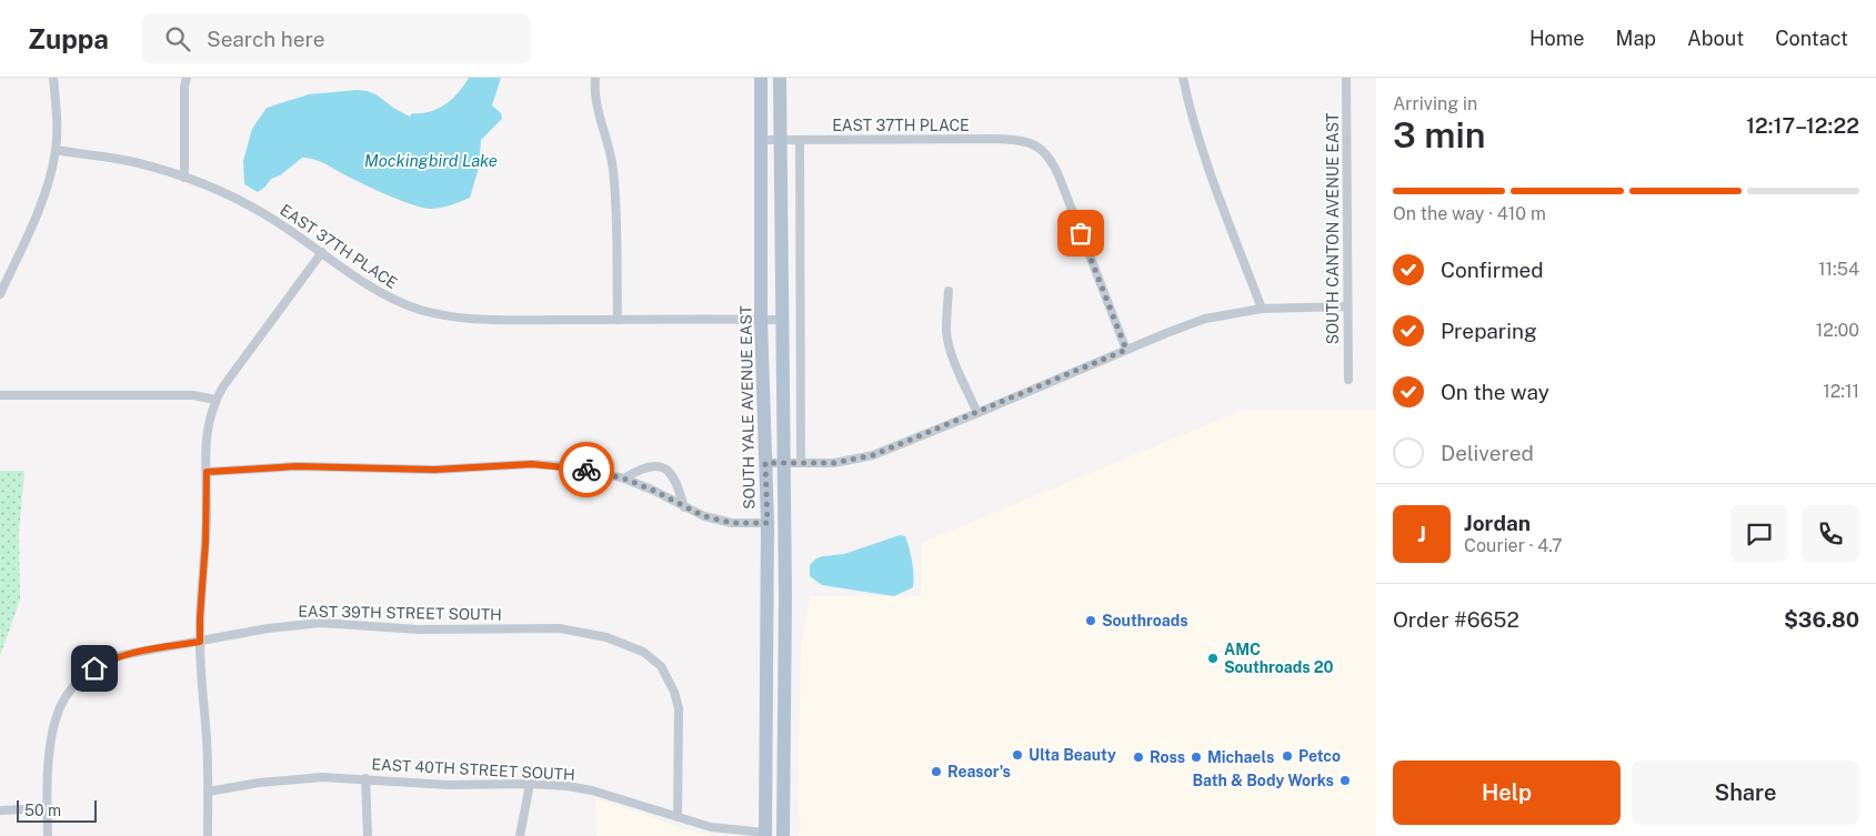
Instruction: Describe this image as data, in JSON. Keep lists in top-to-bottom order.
{
  "streets": {
    "main road": ["SOUTH YALE AVENUE EAST"],
    "street": [
      "EAST 37TH PLACE",
      "SOUTH CANTON AVENUE EAST",
      "EAST 39TH STREET SOUTH",
      "EAST 40TH STREET SOUTH"
    ]
  },
  "crossings": [
    ["EAST 37TH PLACE", "SOUTH YALE AVENUE EAST"],
    ["SOUTH YALE AVENUE EAST", "EAST 40TH STREET SOUTH"],
    ["EAST 39TH STREET SOUTH", "EAST 40TH STREET SOUTH"]
  ],
  "water": ["Mockingbird Lake"],
  "places": [
    "Southroads",
    "AMC Southroads 20",
    "Ulta Beauty",
    "Petco",
    "Ross",
    "Michaels",
    "Reasor's",
    "Bath & Body Works"
  ],
  "scale_bar": "50 m",
  "page": {
    "header": "Zuppa",
    "search": "Search here",
    "nav": [
      "Home",
      "Map",
      "About",
      "Contact"
    ],
    "heading": ["3 min", "Arriving in", "12:17–12:22"],
    "panel": [
      "Jordan",
      "Courier · 4.7",
      "Order #6652",
      "$36.80"
    ],
    "bar": "On the way · 410 m",
    "list": [
      ["Confirmed", "11:54"],
      ["Preparing", "12:00"],
      ["On the way", "12:11"],
      "Delivered"
    ],
    "round": "J",
    "buttons": ["Help", "Share"],
    "scale": "50 m"
  }
}
